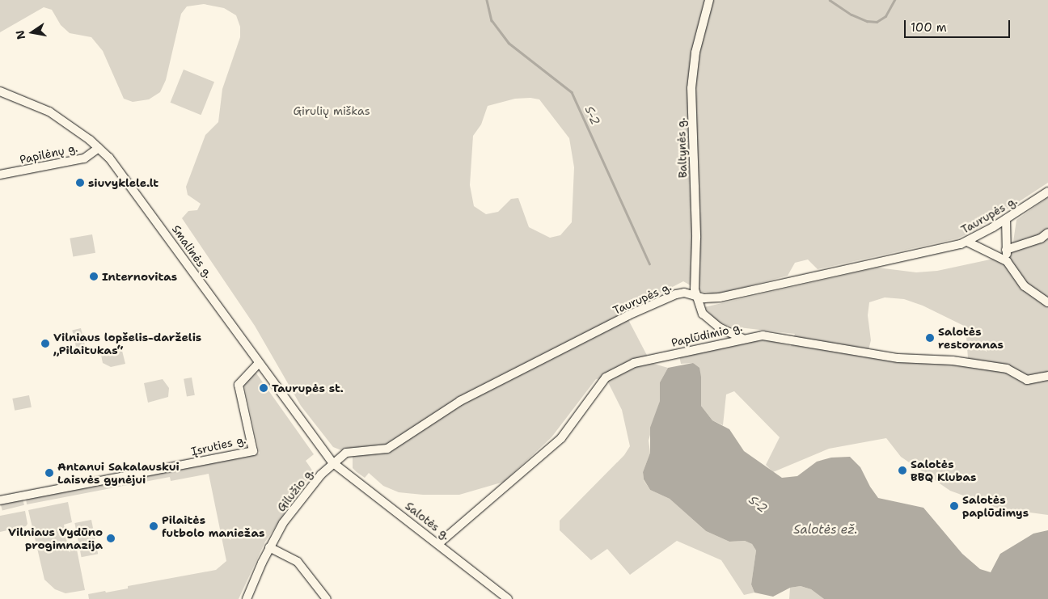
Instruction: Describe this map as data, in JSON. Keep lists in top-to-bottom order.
{
  "streets": {
    "street": [
      "Baltynės g.",
      "Papilėnų g.",
      "Taurupės g.",
      "Smalinės g.",
      "Paplūdimio g.",
      "Įsruties g.",
      "Gilužio g.",
      "Salotės g."
    ]
  },
  "crossings": [
    ["Baltynės g.", "Taurupės g."],
    ["Papilėnų g.", "Smalinės g."],
    ["Taurupės g.", "Smalinės g."],
    ["Taurupės g.", "Gilužio g."],
    ["Taurupės g.", "Salotės g."],
    ["Smalinės g.", "Įsruties g."],
    ["Smalinės g.", "Gilužio g."],
    ["Smalinės g.", "Salotės g."],
    ["Paplūdimio g.", "Salotės g."],
    ["Gilužio g.", "Salotės g."]
  ],
  "water": ["S-2", "Salotės ež."],
  "parks": ["Girulių miškas"],
  "places": [
    "siuvyklele.lt",
    "Internovitas",
    "Salotės restoranas",
    "Vilniaus lopšelis-darželis „Pilaitukas“",
    "Taurupės st.",
    "Salotės BBQ Klubas",
    "Antanui Sakalauskui Laisvės gynėjui",
    "Salotės paplūdimys",
    "Pilaitės futbolo maniežas",
    "Vilniaus Vydūno progimnazija"
  ],
  "scale_bar": "100 m",
  "north": "left"
}
